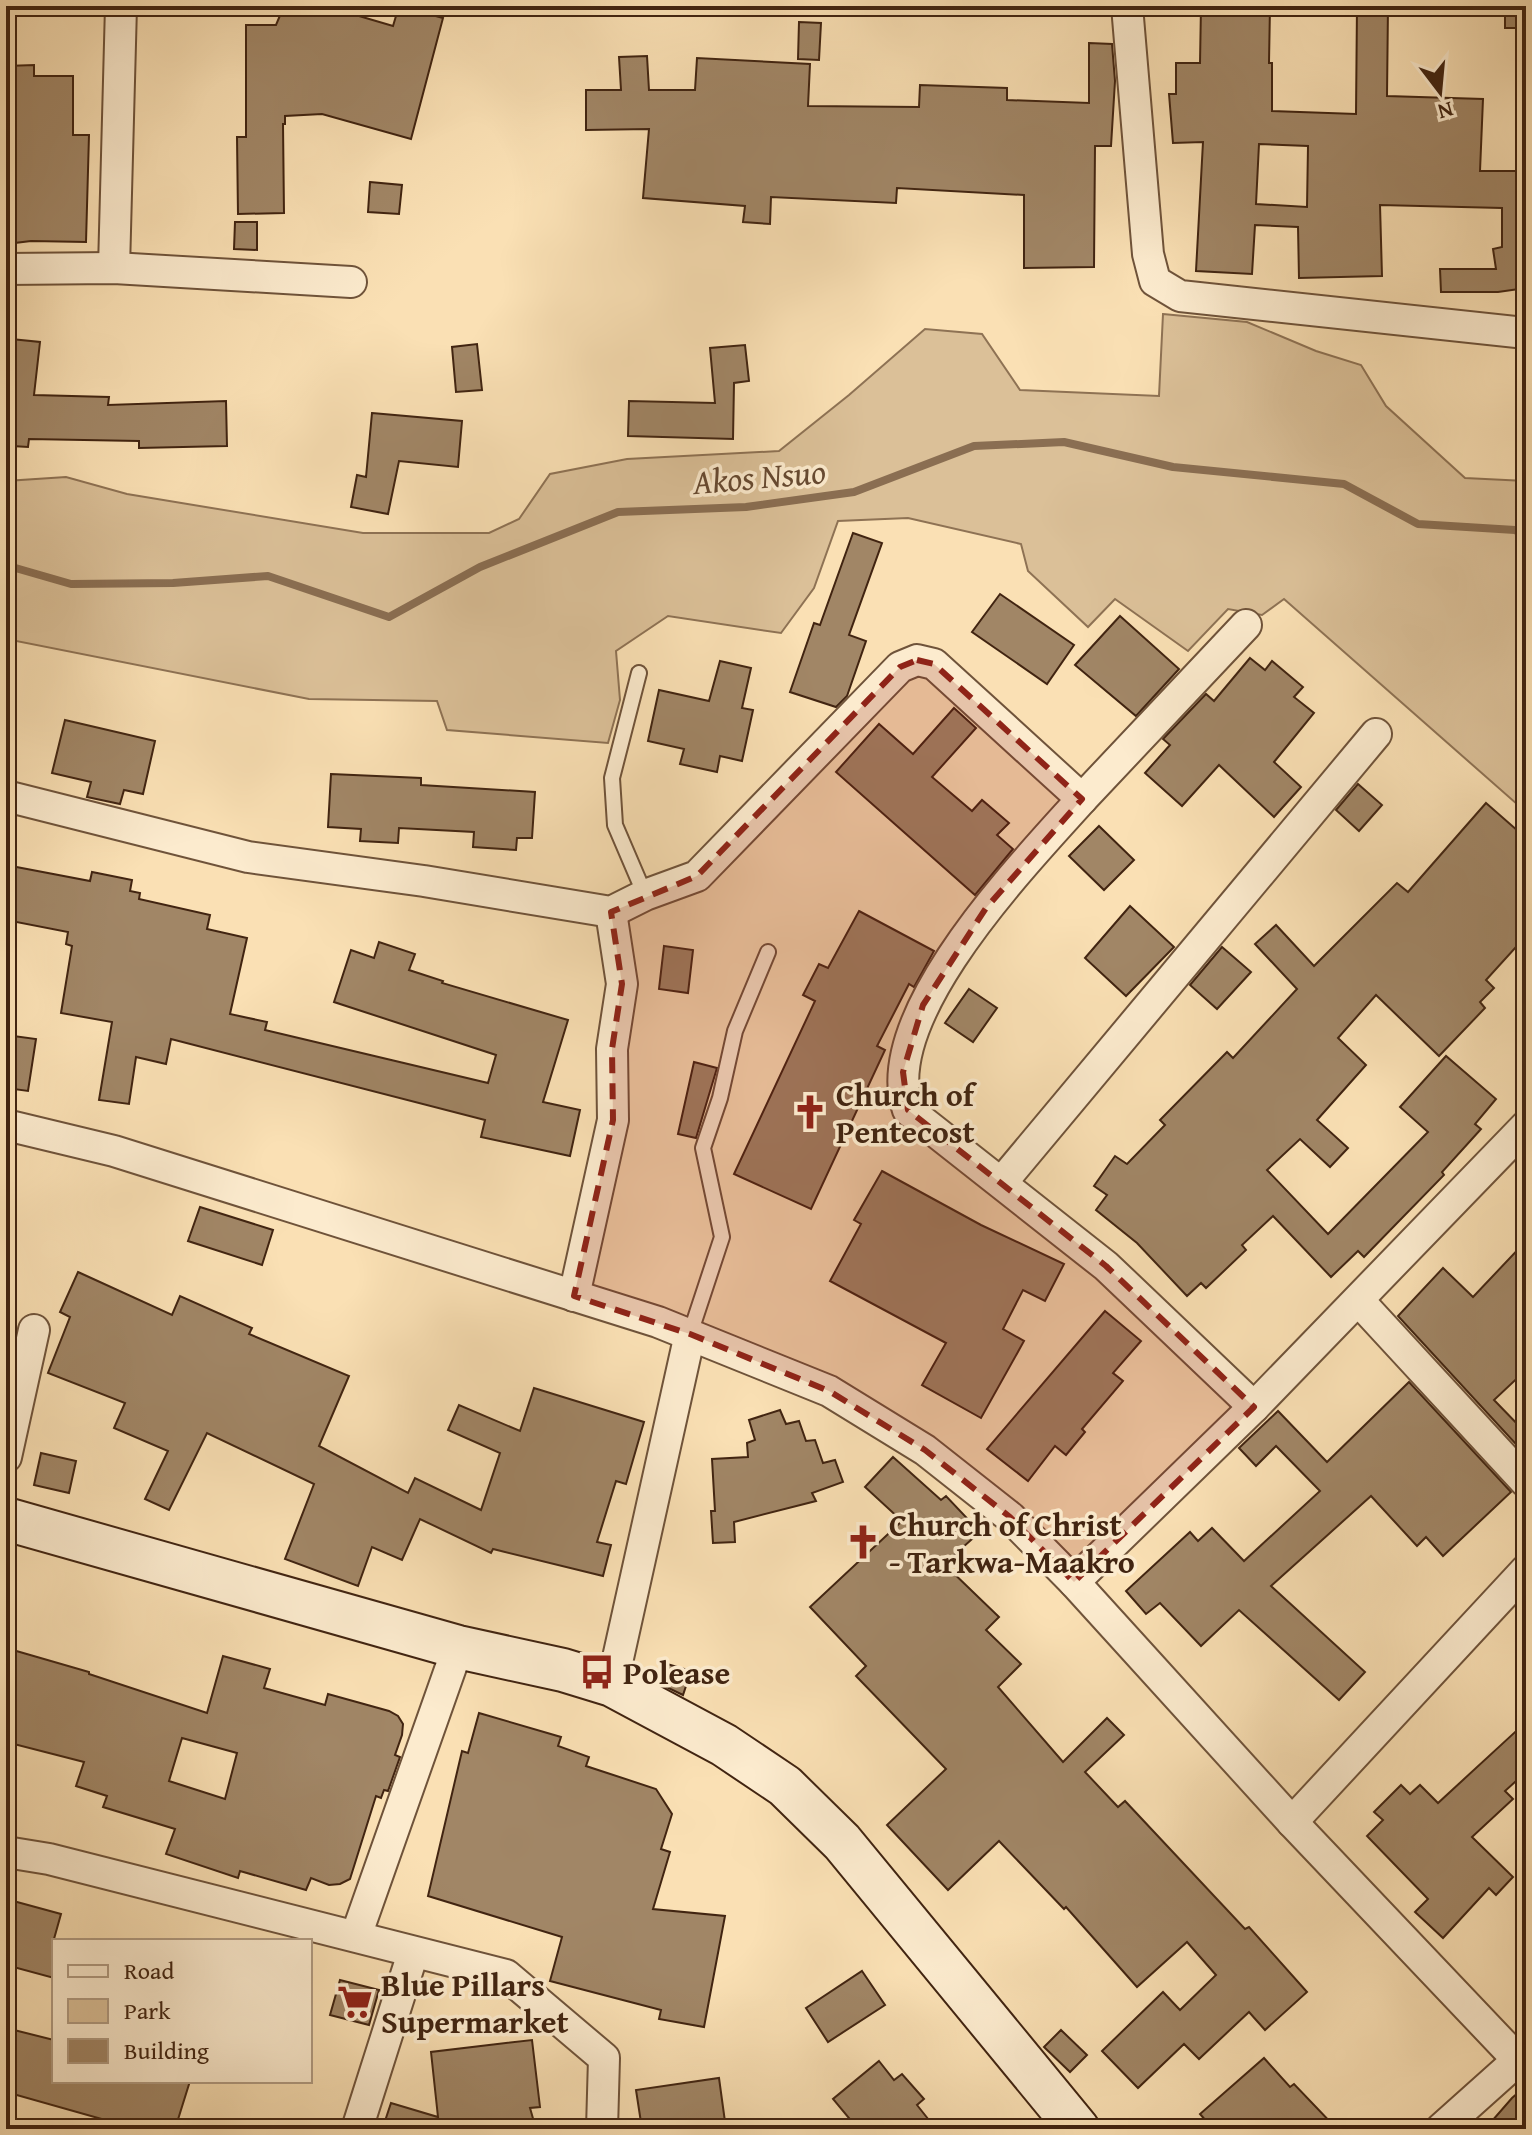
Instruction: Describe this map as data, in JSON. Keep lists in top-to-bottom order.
{
  "water": ["Akos Nsuo"],
  "places": {
    "church": ["Church of Pentecost", "Church of Christ - Tarkwa-Maakro"],
    "bus stop": ["Polease"],
    "supermarket": ["Blue Pillars Supermarket"]
  },
  "legend": ["Road", "Park", "Building"],
  "north": "bottom"
}
